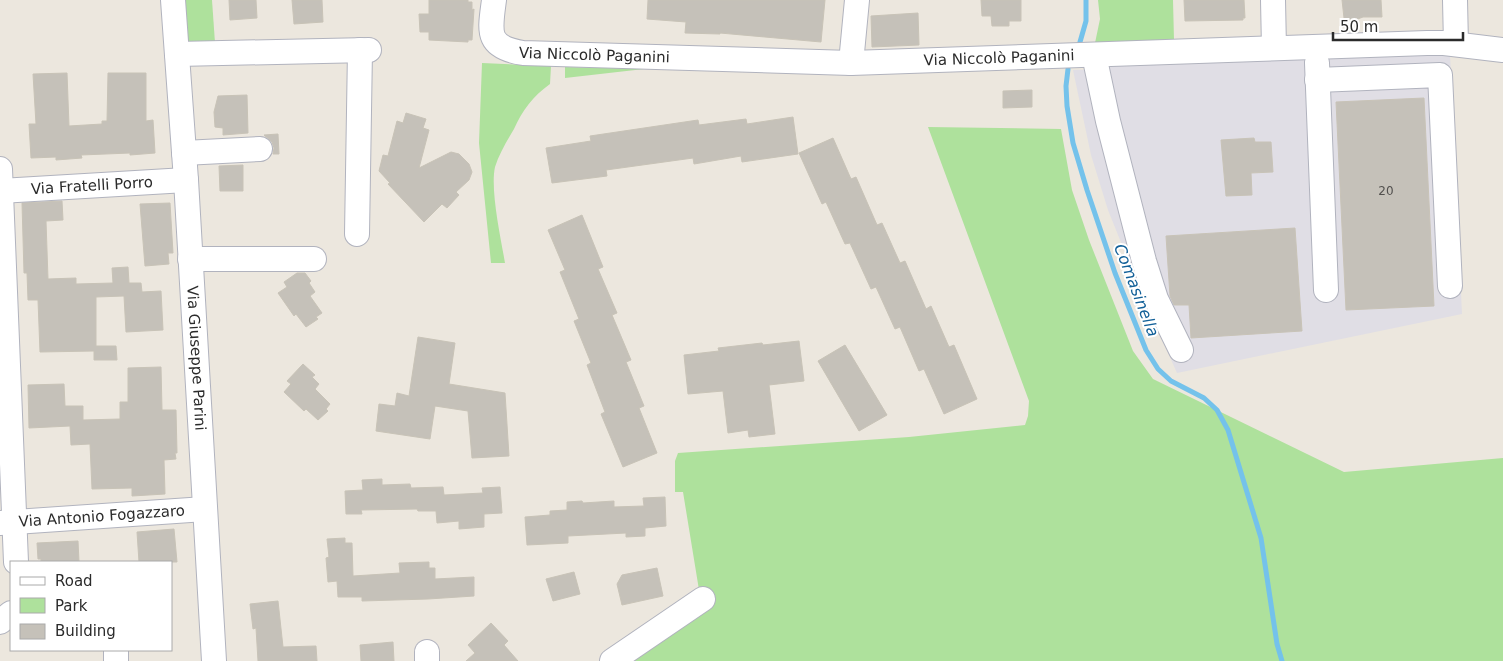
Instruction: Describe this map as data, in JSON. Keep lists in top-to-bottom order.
{
  "streets": {
    "street": [
      "Via Niccolò Paganini",
      "Via Fratelli Porro",
      "Via Giuseppe Parini",
      "Via Antonio Fogazzaro"
    ]
  },
  "crossings": [
    ["Via Fratelli Porro", "Via Giuseppe Parini"],
    ["Via Giuseppe Parini", "Via Antonio Fogazzaro"]
  ],
  "water": ["Comasinella"],
  "house_numbers": ["20"],
  "legend": ["Road", "Park", "Building"],
  "scale_bar": "50 m"
}
